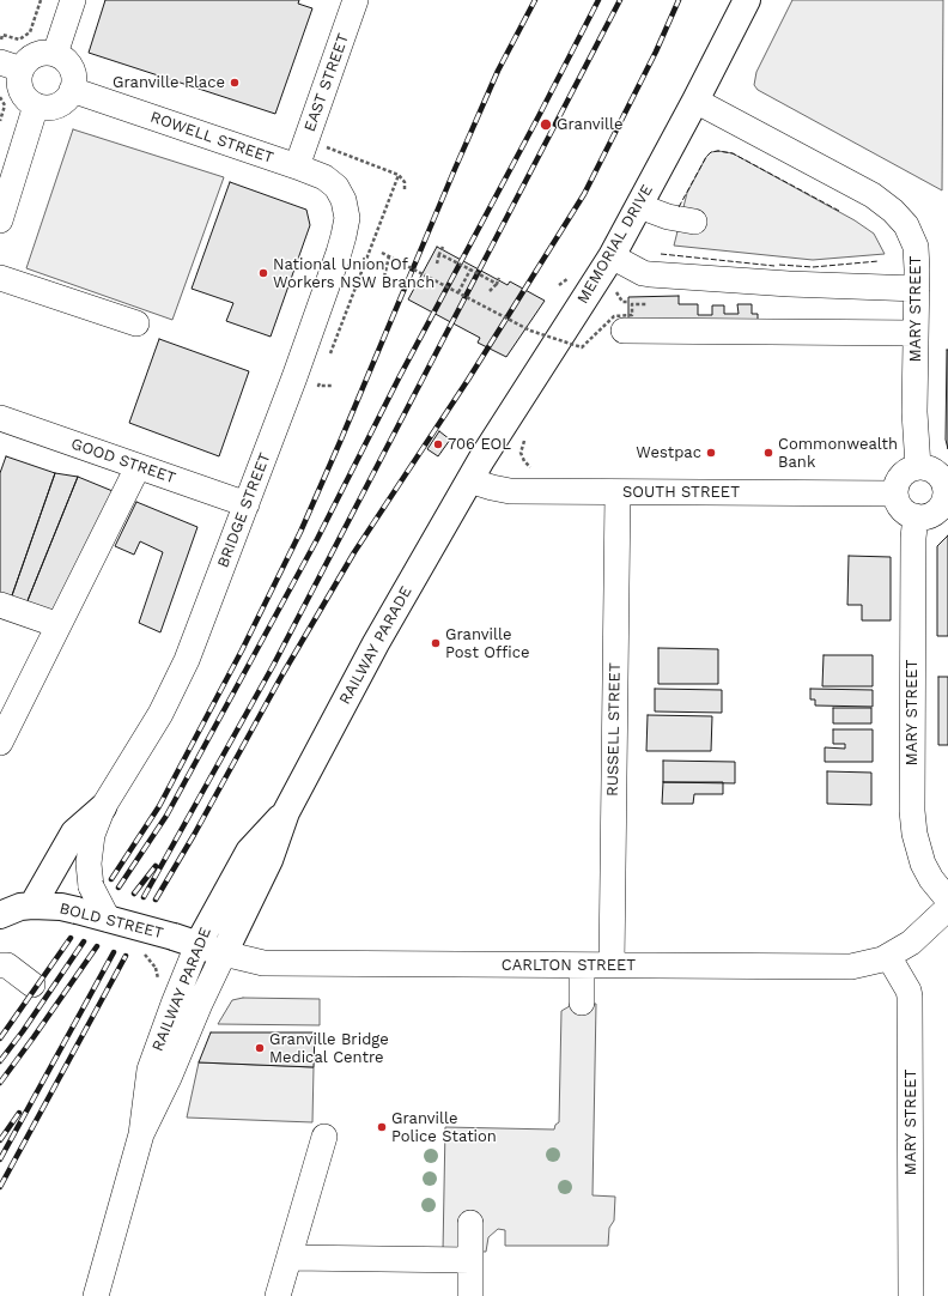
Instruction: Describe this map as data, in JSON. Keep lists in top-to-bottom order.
{
  "streets": {
    "main road": [
      "MEMORIAL DRIVE",
      "RAILWAY PARADE",
      "BOLD STREET",
      "CARLTON STREET"
    ],
    "street": [
      "EAST STREET",
      "ROWELL STREET",
      "MARY STREET",
      "GOOD STREET",
      "SOUTH STREET",
      "BRIDGE STREET",
      "RUSSELL STREET"
    ]
  },
  "crossings": [
    ["EAST STREET", "ROWELL STREET"],
    ["ROWELL STREET", "BRIDGE STREET"],
    ["MEMORIAL DRIVE", "MARY STREET"],
    ["MEMORIAL DRIVE", "SOUTH STREET"],
    ["MEMORIAL DRIVE", "RAILWAY PARADE"],
    ["MARY STREET", "SOUTH STREET"],
    ["MARY STREET", "CARLTON STREET"],
    ["GOOD STREET", "BRIDGE STREET"],
    ["SOUTH STREET", "RAILWAY PARADE"],
    ["SOUTH STREET", "RUSSELL STREET"],
    ["BRIDGE STREET", "BOLD STREET"],
    ["RAILWAY PARADE", "BOLD STREET"],
    ["RAILWAY PARADE", "CARLTON STREET"],
    ["RUSSELL STREET", "CARLTON STREET"],
    ["BOLD STREET", "CARLTON STREET"]
  ],
  "places": [
    "Granville Place",
    "Granville",
    "National Union Of Workers NSW Branch",
    "706 EOL",
    "Westpac",
    "Commonwealth Bank",
    "Granville Post Office",
    "Granville Bridge Medical Centre",
    "Granville Police Station"
  ]
}
